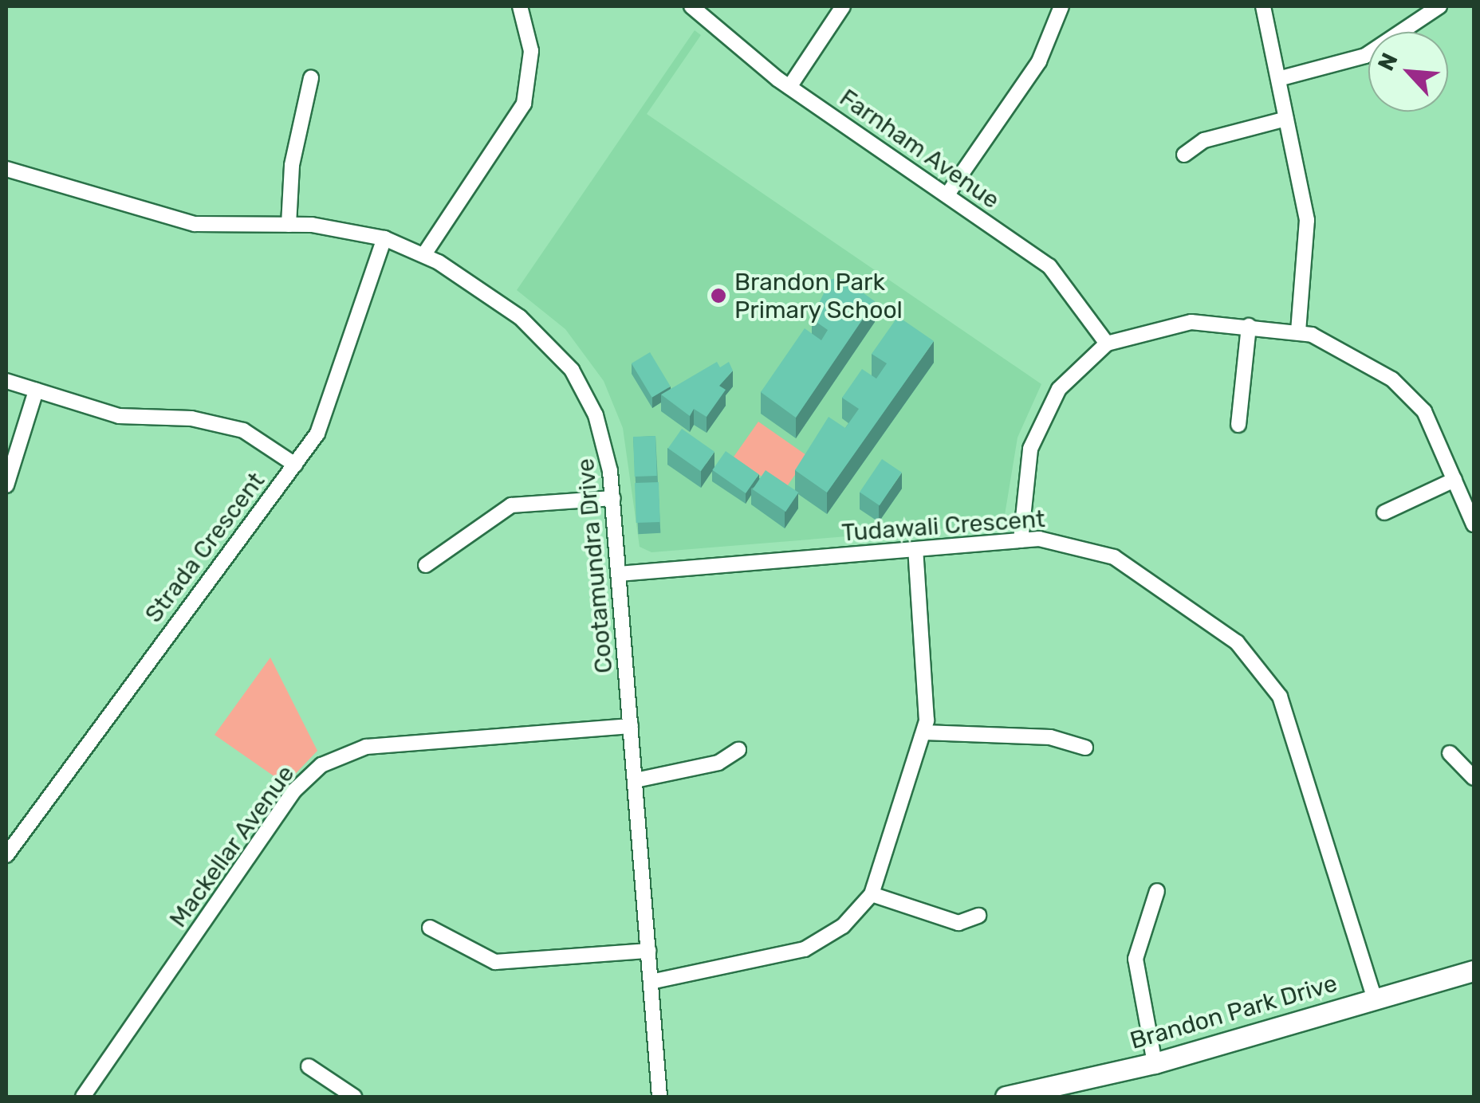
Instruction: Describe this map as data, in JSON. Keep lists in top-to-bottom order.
{
  "streets": {
    "street": [
      "Farnham Avenue",
      "Tudawali Crescent",
      "Strada Crescent",
      "Cootamundra Drive",
      "Mackellar Avenue",
      "Brandon Park Drive"
    ]
  },
  "crossings": [
    ["Tudawali Crescent", "Cootamundra Drive"],
    ["Tudawali Crescent", "Brandon Park Drive"],
    ["Strada Crescent", "Cootamundra Drive"],
    ["Cootamundra Drive", "Mackellar Avenue"]
  ],
  "places": ["Brandon Park Primary School"],
  "north": "top left"
}
